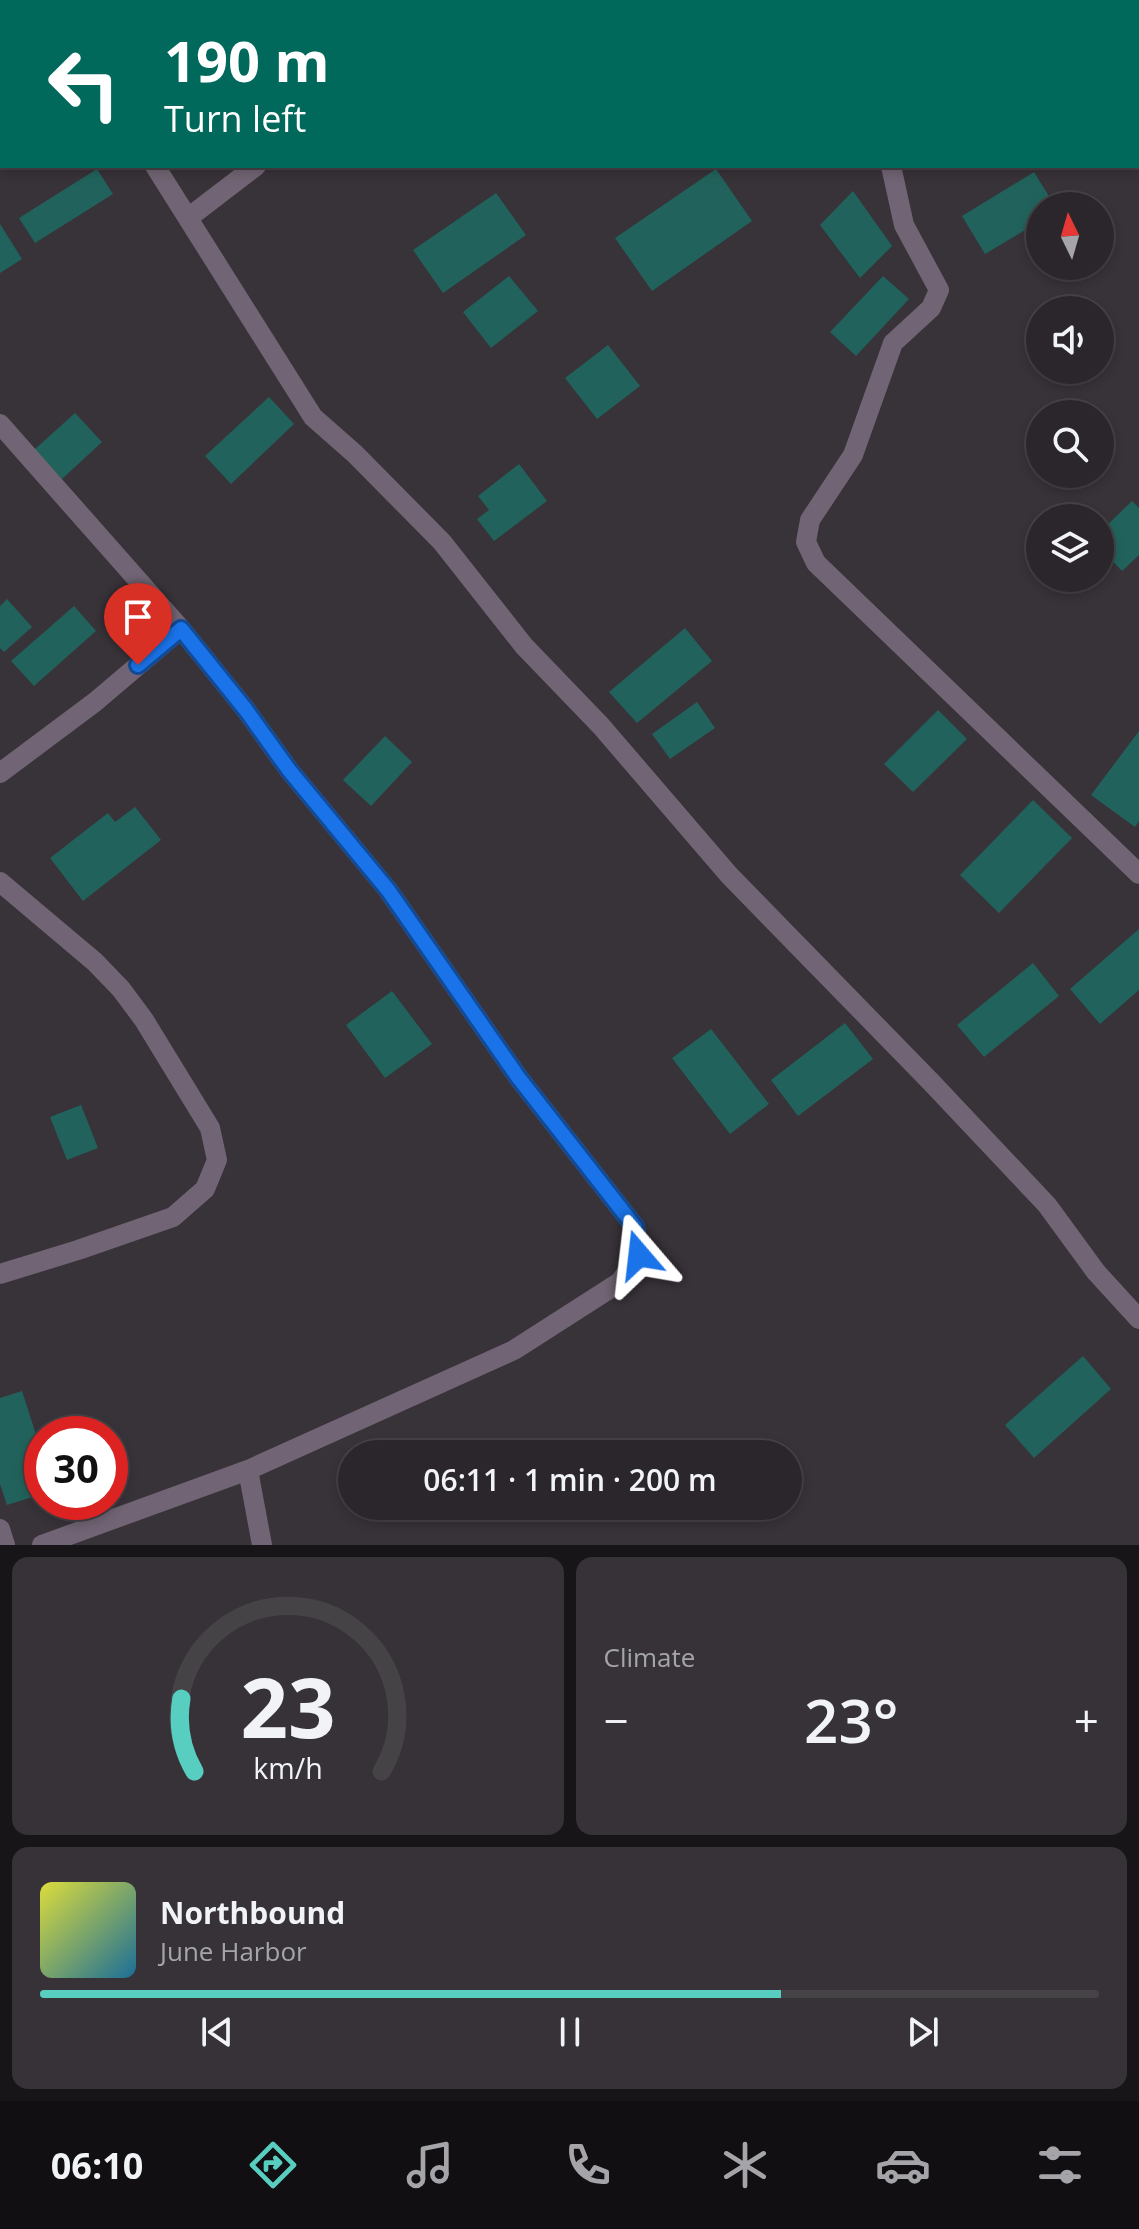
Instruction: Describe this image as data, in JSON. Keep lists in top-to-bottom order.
{
  "north": "top",
  "page": {
    "turn": ["190 m", "Turn left"],
    "limit": "30",
    "trip": "06:11 · 1 min · 200 m",
    "tile": "Climate",
    "heat": ["−", "23°", "+"],
    "song": ["Northbound", "June Harbor"],
    "tabs": "06:10",
    "gauge": ["23", "km/h"]
  }
}
